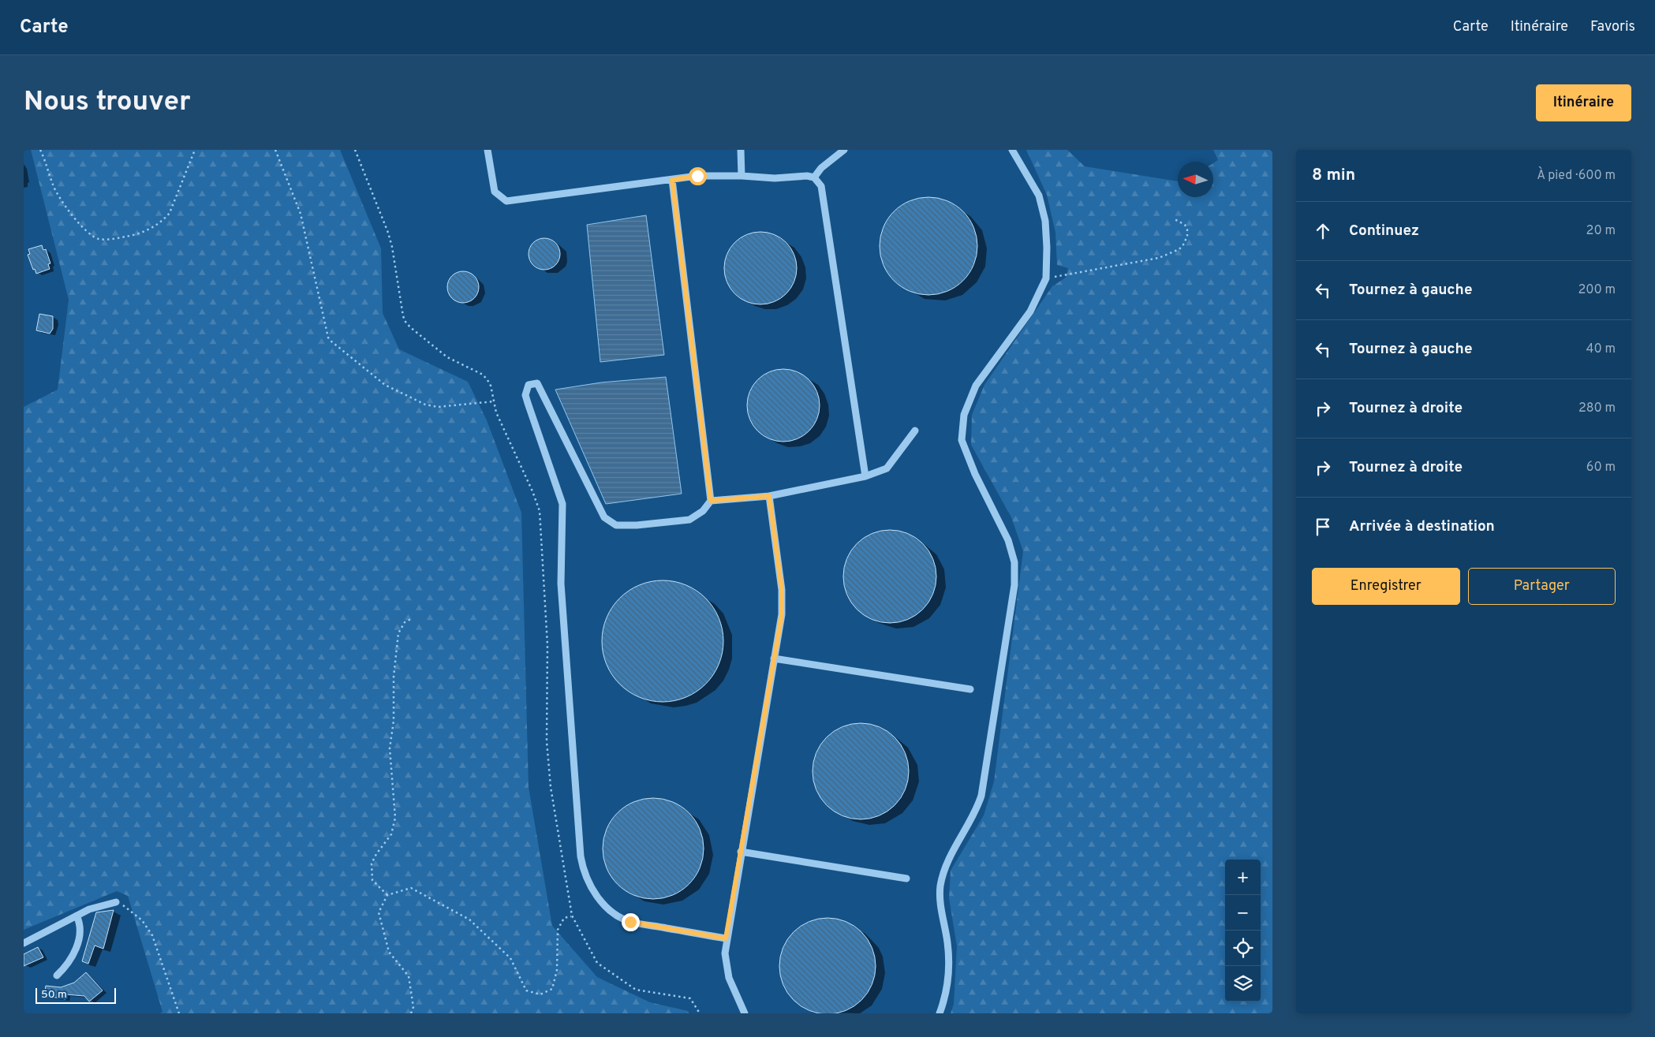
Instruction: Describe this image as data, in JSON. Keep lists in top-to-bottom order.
{
  "scale_bar": "50 m",
  "north": "left",
  "page": {
    "header": "Carte",
    "nav": ["Carte", "Itinéraire", "Favoris"],
    "buttons": [
      "Itinéraire",
      ["Enregistrer", "Partager"]
    ],
    "title": "Nous trouver",
    "heading": ["8 min", "À pied · 600 m"],
    "list": [
      ["Continuez", "20 m"],
      ["Tournez à gauche", "200 m"],
      ["Tournez à gauche", "40 m"],
      ["Tournez à droite", "280 m"],
      ["Tournez à droite", "60 m"],
      "Arrivée à destination"
    ],
    "map_buttons": ["+", "−"],
    "scale": "50 m"
  }
}
